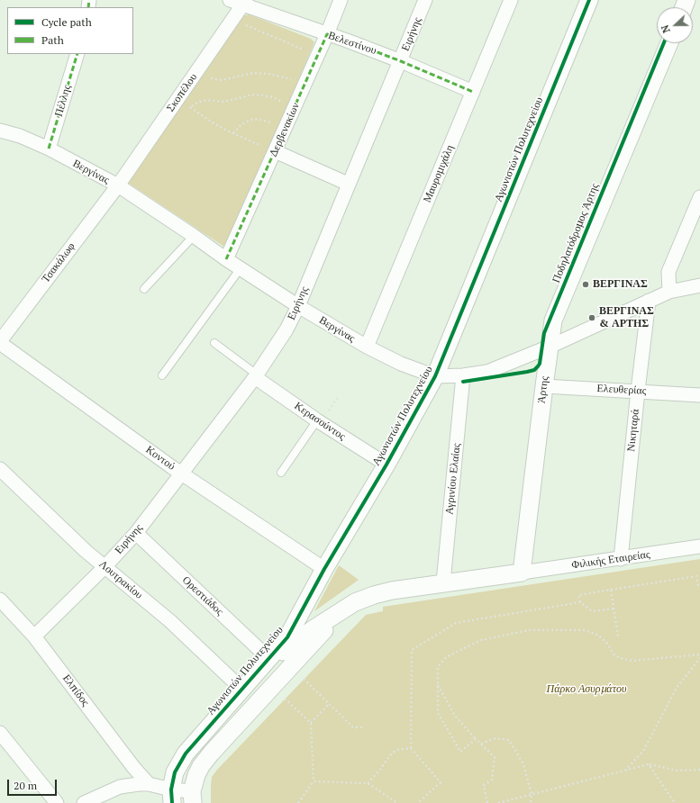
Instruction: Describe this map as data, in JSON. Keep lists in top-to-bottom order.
{
  "streets": {
    "street": [
      "Ειρήνης",
      "Βελεστίνου",
      "Σκοπέλου",
      "Πέλλης",
      "Δερβενακίων",
      "Αγωνιστών Πολυτεχνείου",
      "Βεργίνας",
      "Μαυρομιχάλη",
      "Τσακάλωφ",
      "Άρτης",
      "Ελευθερίας",
      "Κερασούντος",
      "Νικηταρά",
      "Κοντού",
      "Αγρινίου Ελαίας",
      "Φιλικής Εταιρείας",
      "Λουτρακίου",
      "Ορεστιάδος",
      "Ελπίδος"
    ],
    "cycle path": ["Ποδηλατόδρομος Άρτης"]
  },
  "crossings": [
    ["Ειρήνης", "Βελεστίνου"],
    ["Ειρήνης", "Βεργίνας"],
    ["Ειρήνης", "Κερασούντος"],
    ["Ειρήνης", "Κοντού"],
    ["Ειρήνης", "Λουτρακίου"],
    ["Ειρήνης", "Ορεστιάδος"],
    ["Ειρήνης", "Ελπίδος"],
    ["Βελεστίνου", "Σκοπέλου"],
    ["Βελεστίνου", "Δερβενακίων"],
    ["Βελεστίνου", "Μαυρομιχάλη"],
    ["Σκοπέλου", "Βεργίνας"],
    ["Σκοπέλου", "Τσακάλωφ"],
    ["Πέλλης", "Βεργίνας"],
    ["Δερβενακίων", "Βεργίνας"],
    ["Αγωνιστών Πολυτεχνείου", "Βεργίνας"],
    ["Αγωνιστών Πολυτεχνείου", "Κερασούντος"],
    ["Αγωνιστών Πολυτεχνείου", "Κοντού"],
    ["Αγωνιστών Πολυτεχνείου", "Λουτρακίου"],
    ["Αγωνιστών Πολυτεχνείου", "Ορεστιάδος"],
    ["Βεργίνας", "Μαυρομιχάλη"],
    ["Βεργίνας", "Τσακάλωφ"],
    ["Βεργίνας", "Άρτης"],
    ["Βεργίνας", "Νικηταρά"],
    ["Βεργίνας", "Αγρινίου Ελαίας"],
    ["Τσακάλωφ", "Κοντού"],
    ["Άρτης", "Ελευθερίας"],
    ["Άρτης", "Φιλικής Εταιρείας"],
    ["Ελευθερίας", "Νικηταρά"],
    ["Νικηταρά", "Φιλικής Εταιρείας"]
  ],
  "parks": ["Πάρκο Ασυρμάτου"],
  "places": ["ΒΕΡΓΙΝΑΣ", "ΒΕΡΓΙΝΑΣ & ΑΡΤΗΣ"],
  "legend": ["Cycle path", "Path"],
  "scale_bar": "20 m",
  "north": "left"
}
